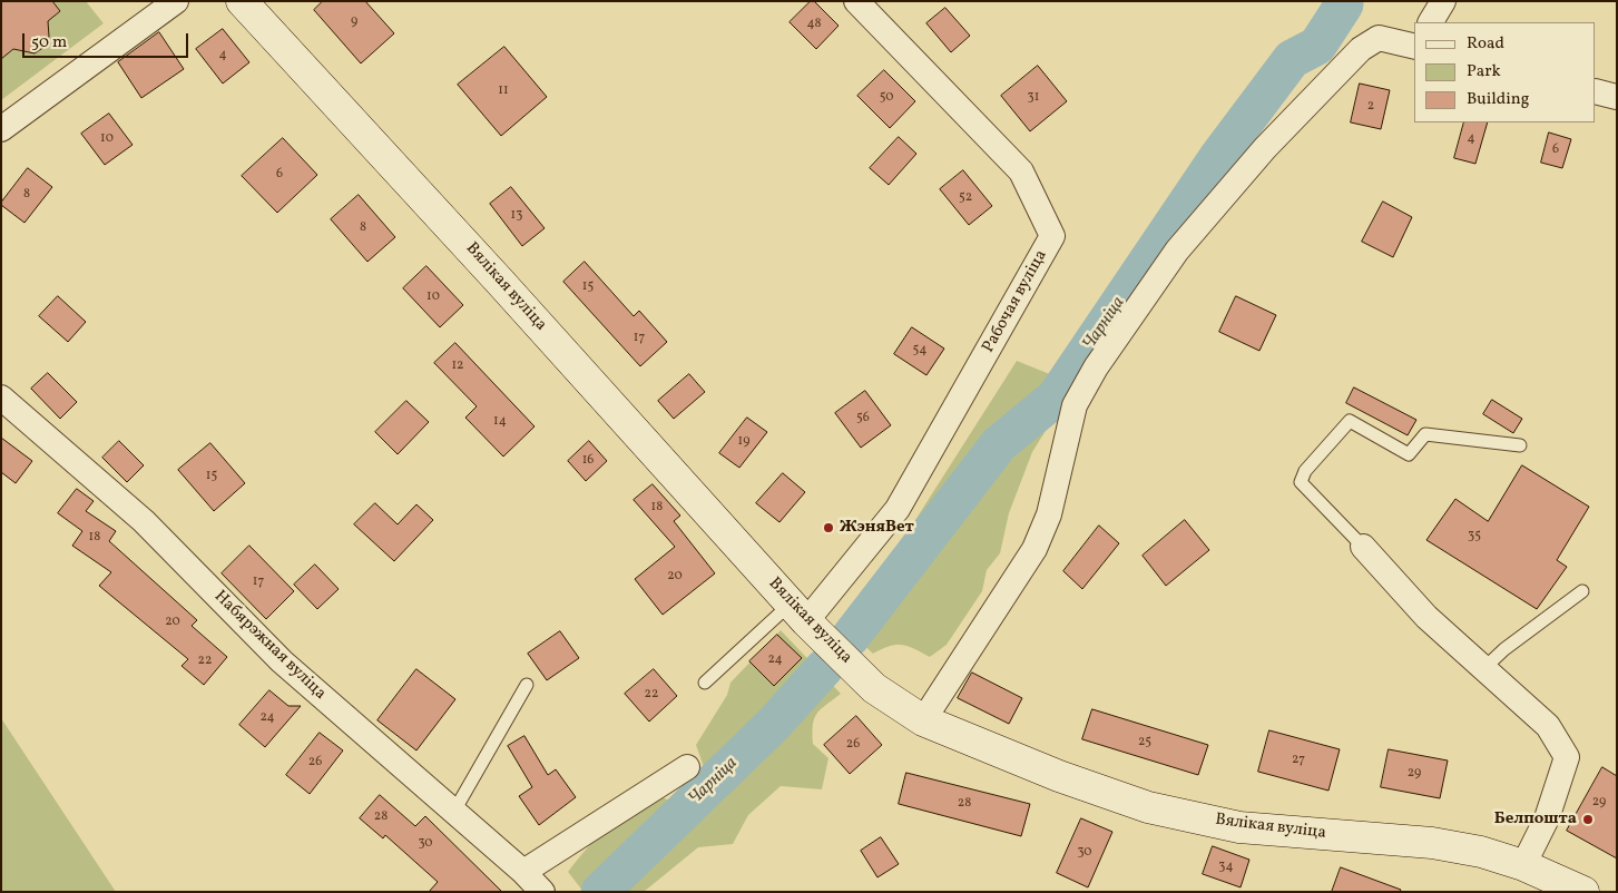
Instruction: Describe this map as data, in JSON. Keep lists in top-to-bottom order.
{
  "streets": {
    "main road": ["Вялікая вуліца"],
    "street": ["Рабочая вуліца", "Набярэжная вуліца"]
  },
  "crossings": [
    ["Вялікая вуліца", "Рабочая вуліца"]
  ],
  "water": ["Чарніца"],
  "places": ["ЖэняВет", "Белпошта"],
  "house_numbers": [
    "9",
    "48",
    "4",
    "11",
    "50",
    "31",
    "2",
    "10",
    "4",
    "6",
    "6",
    "8",
    "52",
    "13",
    "8",
    "15",
    "10",
    "17",
    "54",
    "12",
    "56",
    "14",
    "19",
    "16",
    "15",
    "18",
    "35",
    "18",
    "20",
    "17",
    "20",
    "24",
    "22",
    "22",
    "24",
    "25",
    "26",
    "27",
    "26",
    "29",
    "29",
    "28",
    "28",
    "30",
    "30",
    "34"
  ],
  "legend": ["Road", "Park", "Building"],
  "scale_bar": "50 m"
}
